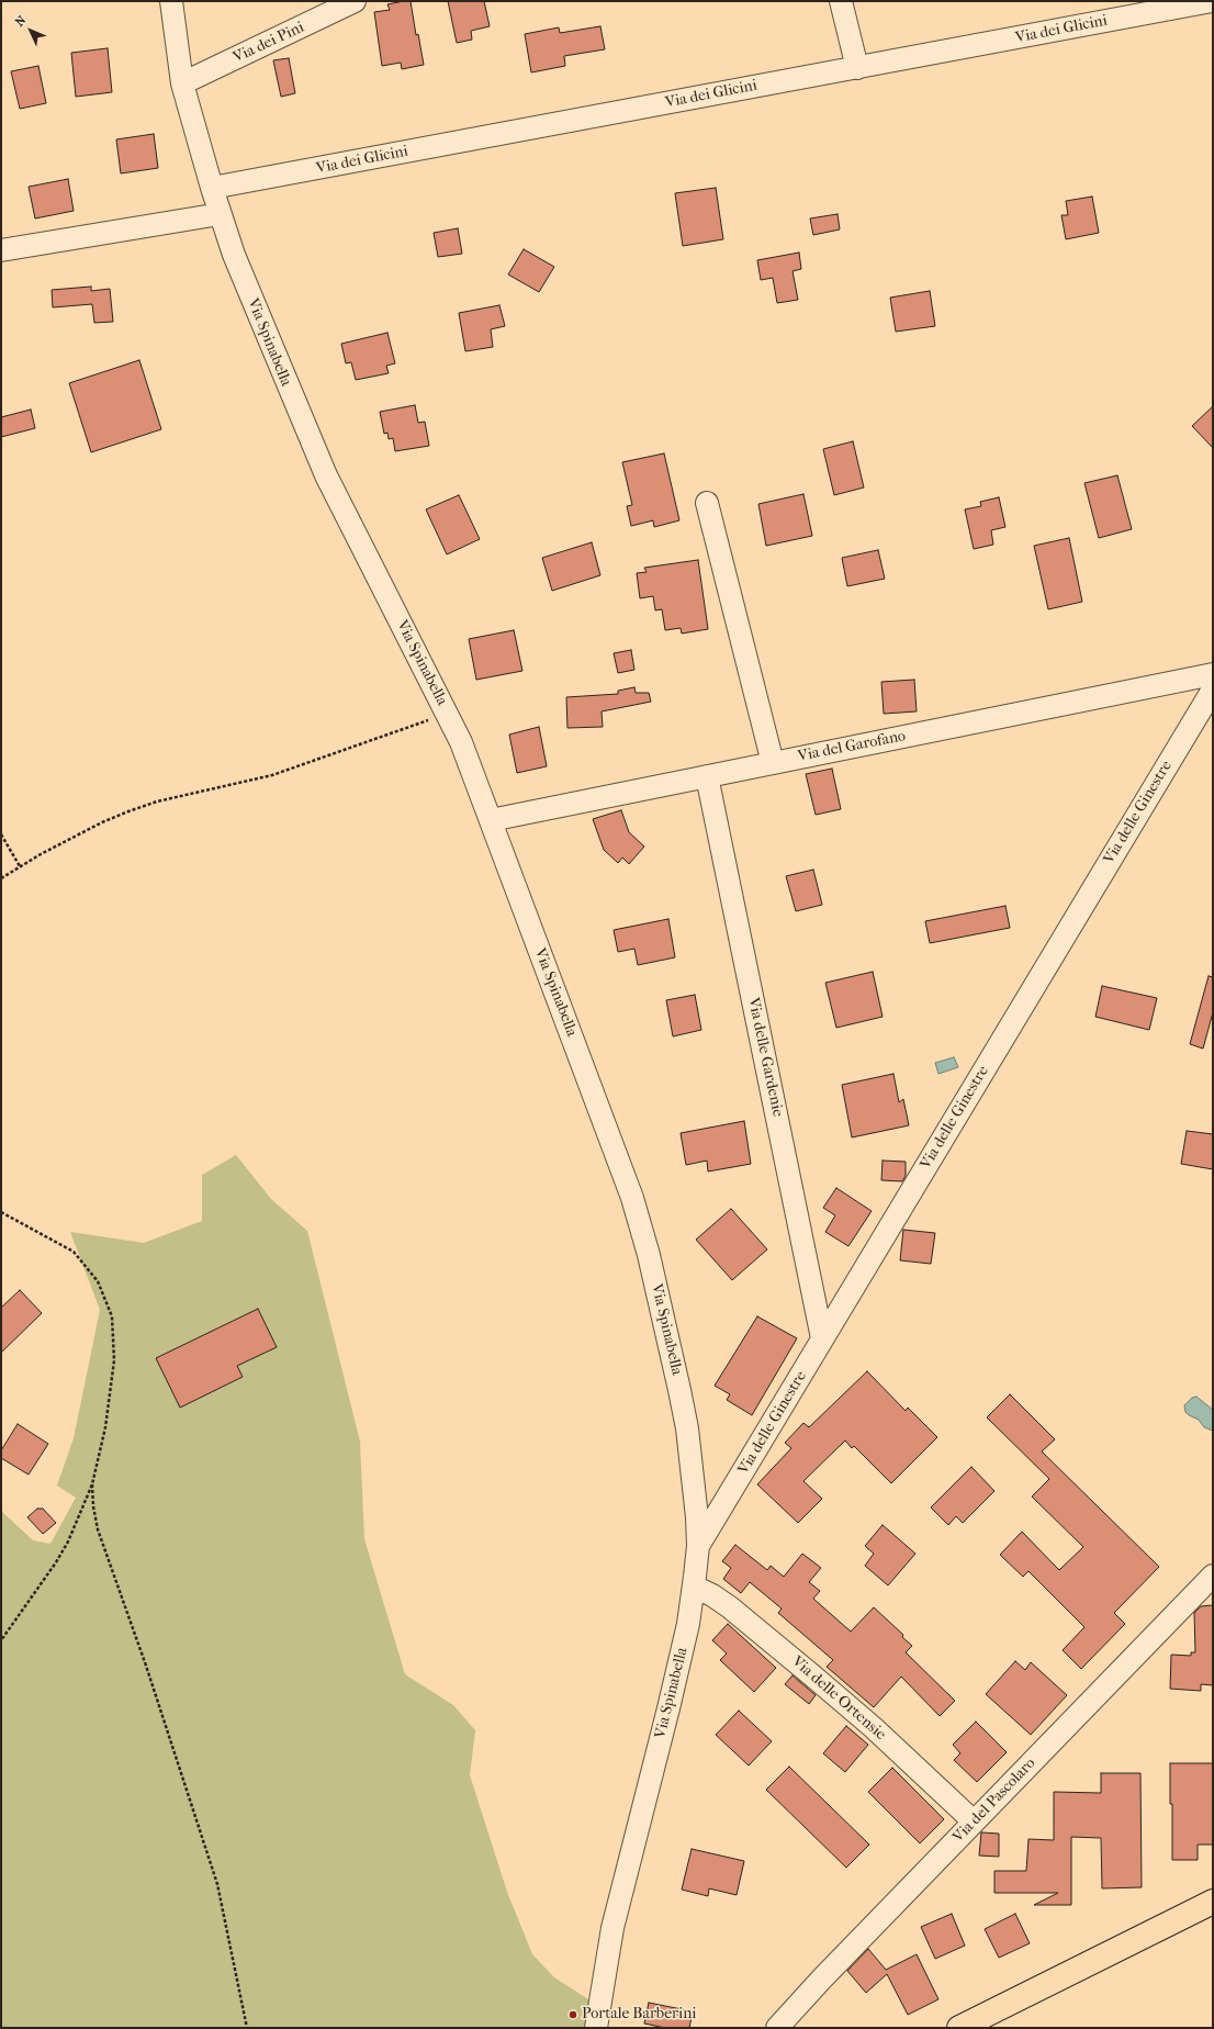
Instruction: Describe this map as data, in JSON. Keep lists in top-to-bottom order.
{
  "streets": {
    "street": [
      "Via dei Glicini",
      "Via dei Pini",
      "Via Spinabella",
      "Via del Garofano",
      "Via delle Ginestre",
      "Via delle Gardenie",
      "Via delle Ortensie",
      "Via del Pascolaro"
    ]
  },
  "crossings": [
    ["Via dei Glicini", "Via Spinabella"],
    ["Via dei Pini", "Via Spinabella"],
    ["Via Spinabella", "Via del Garofano"],
    ["Via Spinabella", "Via delle Ginestre"],
    ["Via Spinabella", "Via delle Ortensie"],
    ["Via del Garofano", "Via delle Gardenie"],
    ["Via delle Ginestre", "Via delle Gardenie"],
    ["Via delle Ortensie", "Via del Pascolaro"]
  ],
  "places": ["Portale Barberini"],
  "north": "top left"
}
